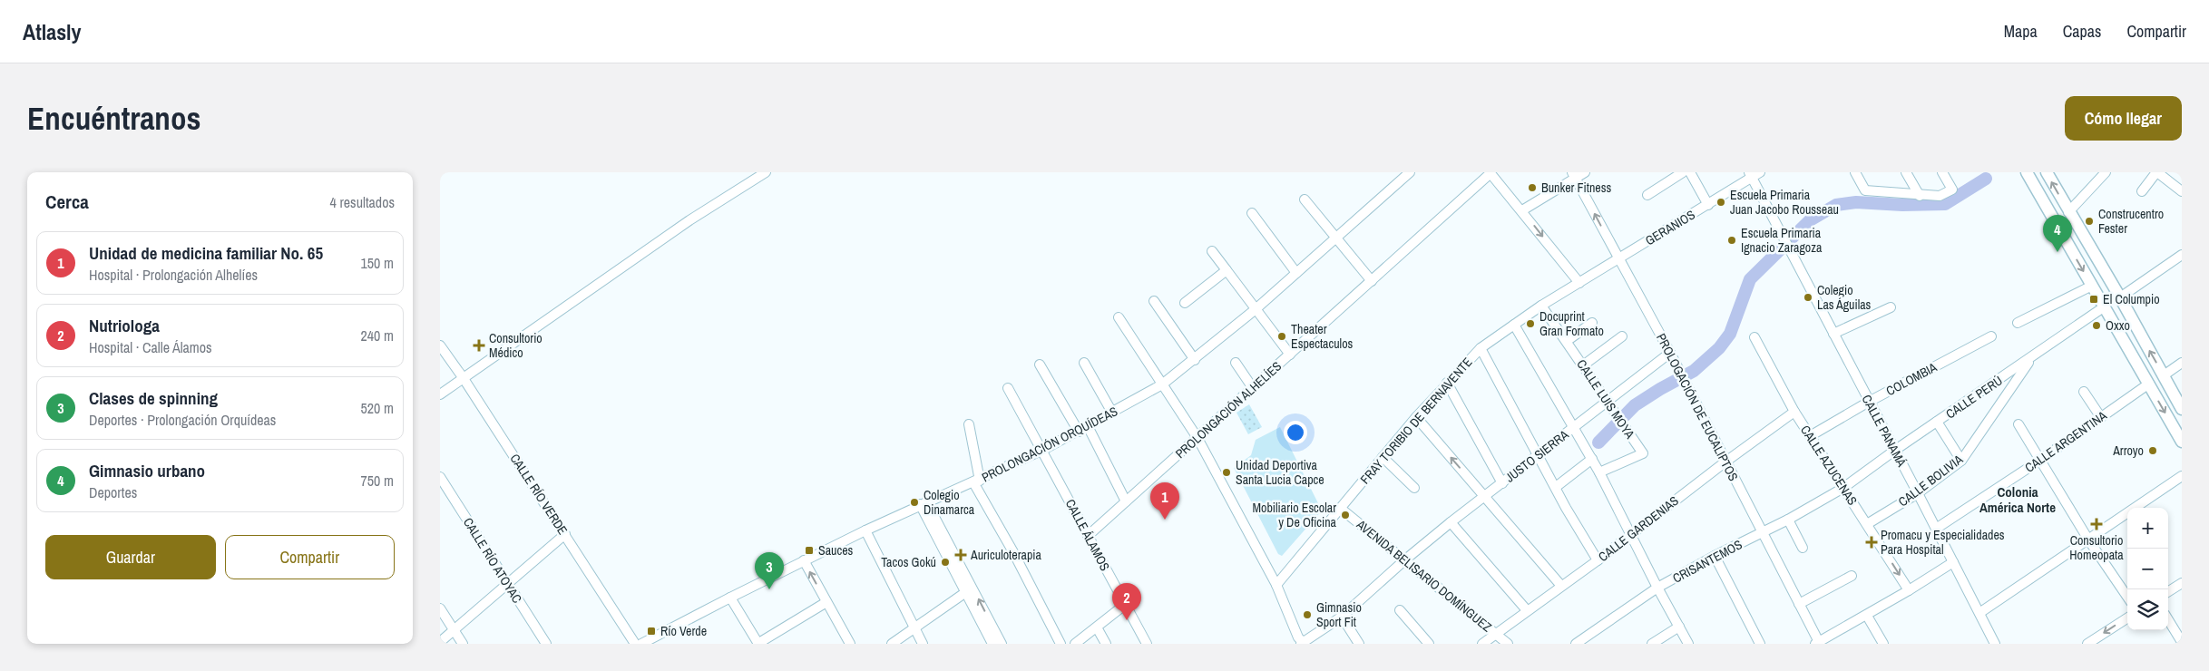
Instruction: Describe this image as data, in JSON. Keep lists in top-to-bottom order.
{
  "streets": {
    "street": [
      "GERANIOS",
      "COLOMBIA",
      "CALLE PERÚ",
      "CALLE LUIS MOYA",
      "PROLOGACIÓN DE EUCALIPTOS",
      "PROLONGACIÓN ALHELÍES",
      "FRAY TORIBIO DE BERNAVENTE",
      "CALLE PANAMÁ",
      "CALLE ARGENTINA",
      "PROLONGACIÓN ORQUÍDEAS",
      "JUSTO SIERRA",
      "CALLE AZUCENAS",
      "CALLE BOLIVIA",
      "CALLE RÍO VERDE",
      "CALLE GARDENIAS",
      "CALLE ÁLAMOS",
      "CALLE RÍO ATOYAC",
      "CRISANTEMOS",
      "AVENIDA BELISARIO DOMÍNGUEZ"
    ]
  },
  "crossings": [
    ["GERANIOS", "PROLOGACIÓN DE EUCALIPTOS"],
    ["GERANIOS", "FRAY TORIBIO DE BERNAVENTE"],
    ["GERANIOS", "CALLE PANAMÁ"],
    ["COLOMBIA", "CALLE PANAMÁ"],
    ["COLOMBIA", "CALLE AZUCENAS"],
    ["CALLE PERÚ", "CALLE PANAMÁ"],
    ["CALLE PERÚ", "CALLE AZUCENAS"],
    ["CALLE PERÚ", "CALLE BOLIVIA"],
    ["CALLE PERÚ", "CRISANTEMOS"],
    ["CALLE LUIS MOYA", "FRAY TORIBIO DE BERNAVENTE"],
    ["CALLE LUIS MOYA", "JUSTO SIERRA"],
    ["PROLOGACIÓN DE EUCALIPTOS", "JUSTO SIERRA"],
    ["PROLOGACIÓN DE EUCALIPTOS", "CALLE GARDENIAS"],
    ["PROLOGACIÓN DE EUCALIPTOS", "CRISANTEMOS"],
    ["PROLONGACIÓN ALHELÍES", "CALLE ÁLAMOS"],
    ["FRAY TORIBIO DE BERNAVENTE", "AVENIDA BELISARIO DOMÍNGUEZ"],
    ["CALLE PANAMÁ", "CALLE ARGENTINA"],
    ["CALLE PANAMÁ", "CALLE BOLIVIA"],
    ["PROLONGACIÓN ORQUÍDEAS", "CALLE ÁLAMOS"],
    ["JUSTO SIERRA", "AVENIDA BELISARIO DOMÍNGUEZ"],
    ["CALLE AZUCENAS", "CALLE BOLIVIA"],
    ["CALLE AZUCENAS", "CALLE GARDENIAS"],
    ["CALLE AZUCENAS", "CRISANTEMOS"],
    ["CALLE GARDENIAS", "AVENIDA BELISARIO DOMÍNGUEZ"]
  ],
  "districts": ["Colonia América Norte"],
  "places": {
    "other": [
      "Bunker Fitness",
      "Escuela Primaria Juan Jacobo Rousseau",
      "Construcentro Fester",
      "Escuela Primaria Ignacio Zaragoza",
      "Colegio Las Águilas",
      "Docuprint Gran Formato",
      "Oxxo",
      "Theater Espectaculos",
      "Arroyo",
      "Unidad Deportiva Santa Lucia Capce",
      "Colegio Dinamarca",
      "Mobiliario Escolar y De Oficina",
      "Tacos Gokú",
      "Gimnasio Sport Fit"
    ],
    "transit": ["El Columpio", "Sauces", "Río Verde"],
    "health": [
      "Consultorio Médico",
      "Consultorio Homeopata",
      "Promacu y Especialidades Para Hospital",
      "Auriculoterapia"
    ]
  },
  "page": {
    "header": "Atlasly",
    "nav": ["Mapa", "Capas", "Compartir"],
    "buttons": [
      "Cómo llegar",
      ["Guardar", "Compartir"]
    ],
    "title": "Encuéntranos",
    "heading": ["Cerca", "4 resultados"],
    "pins": [
      "4",
      "1",
      "3",
      "2"
    ],
    "list": [
      {
        "mark": "1",
        "name": "Unidad de medicina familiar No. 65",
        "note": "Hospital · Prolongación Alhelíes",
        "value": "150 m"
      },
      {
        "mark": "2",
        "name": "Nutriologa",
        "note": "Hospital · Calle Álamos",
        "value": "240 m"
      },
      {
        "mark": "3",
        "name": "Clases de spinning",
        "note": "Deportes · Prolongación Orquídeas",
        "value": "520 m"
      },
      {
        "mark": "4",
        "name": "Gimnasio urbano",
        "note": "Deportes",
        "value": "750 m"
      }
    ],
    "map_buttons": ["+", "−"]
  }
}
